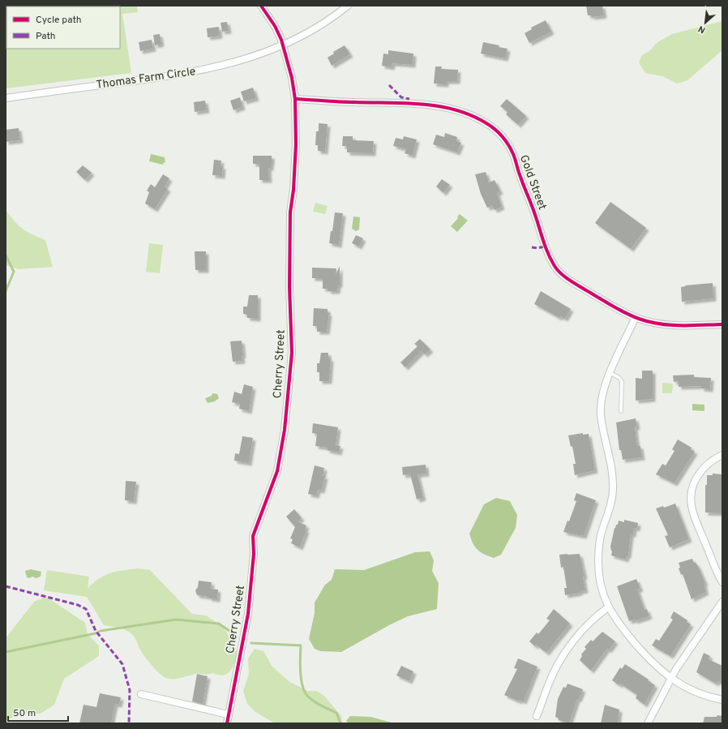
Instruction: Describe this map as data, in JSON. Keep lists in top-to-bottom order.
{
  "streets": {
    "street": ["Thomas Farm Circle", "Gold Street", "Cherry Street"]
  },
  "crossings": [
    ["Thomas Farm Circle", "Cherry Street"],
    ["Gold Street", "Cherry Street"]
  ],
  "legend": ["Cycle path", "Path"],
  "scale_bar": "50 m",
  "north": "bottom left"
}
